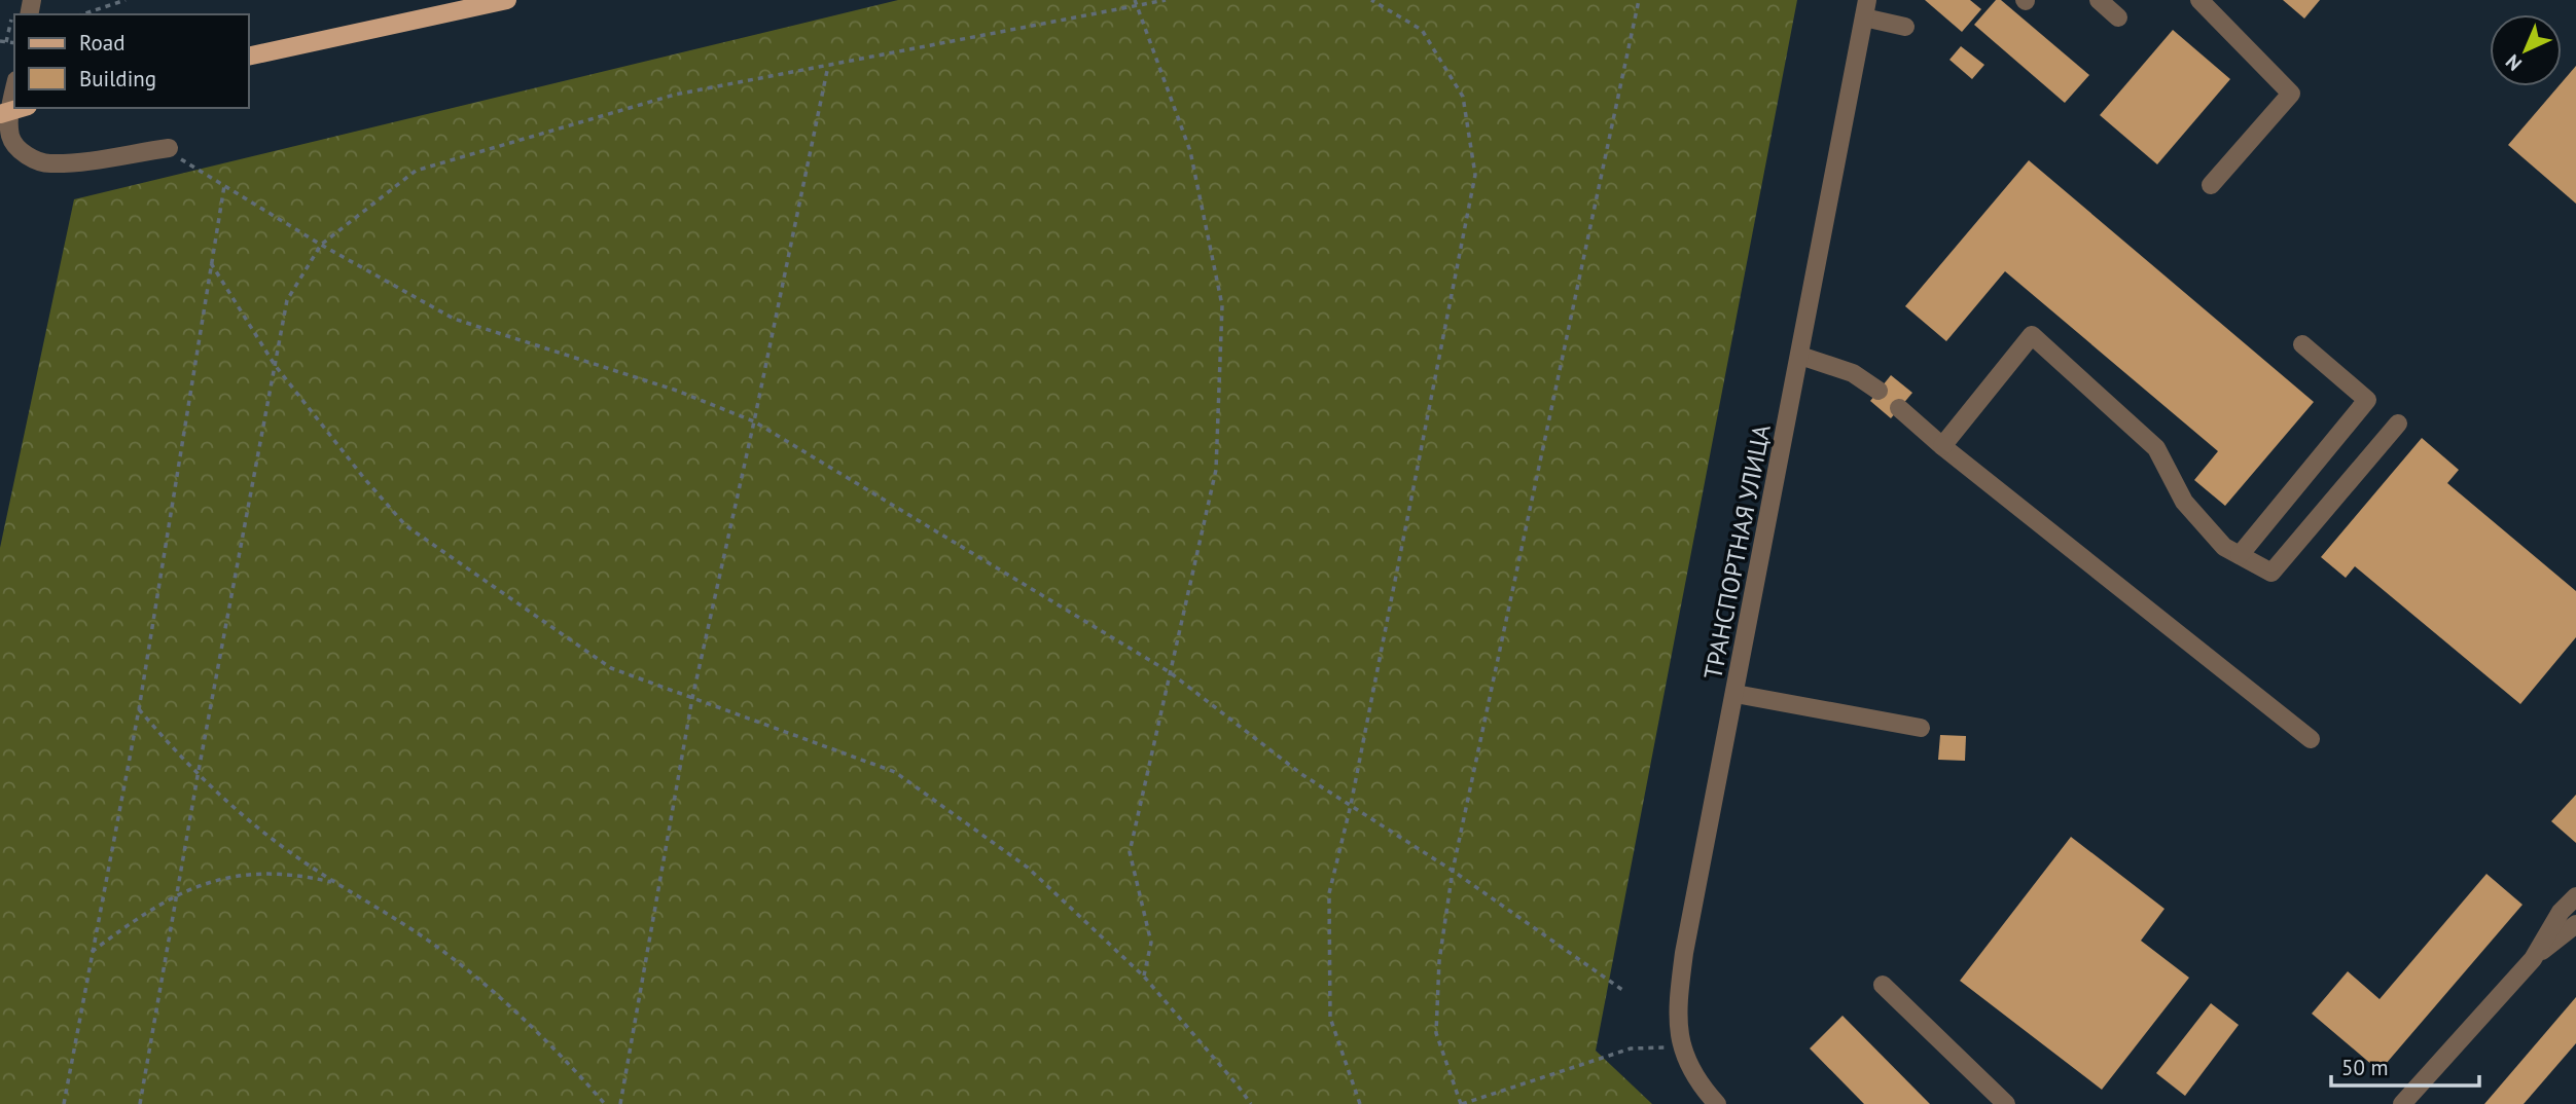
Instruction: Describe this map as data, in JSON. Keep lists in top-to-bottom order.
{
  "streets": {
    "street": ["ТРАНСПОРТНАЯ УЛИЦА"]
  },
  "legend": ["Road", "Building"],
  "scale_bar": "50 m",
  "north": "bottom left"
}
